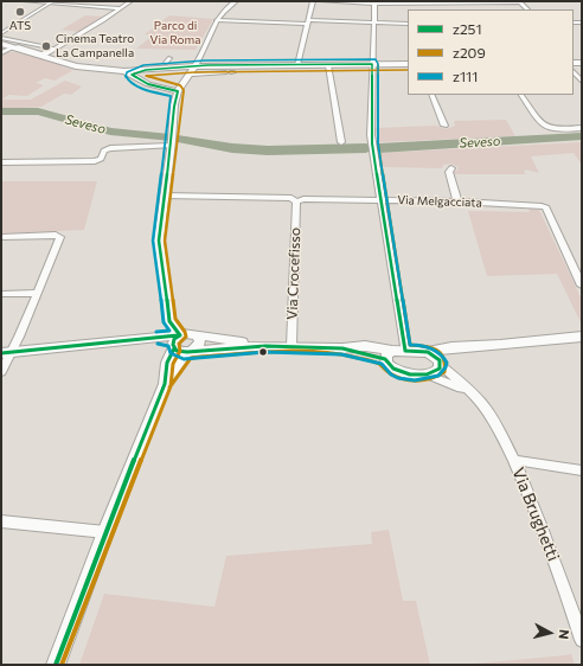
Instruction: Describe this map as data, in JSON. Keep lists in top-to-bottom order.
{
  "streets": {
    "street": ["Via Melgacciata", "Via Crocefisso", "Via Brughetti"]
  },
  "crossings": [
    ["Via Melgacciata", "Via Crocefisso"]
  ],
  "water": ["Seveso"],
  "parks": ["Parco di Via Roma"],
  "places": ["ATS", "Cinema Teatro La Campanella"],
  "lines": ["transit line z111", "transit line z251", "transit line z209"],
  "legend": ["z251", "z209", "z111"],
  "north": "right"
}
